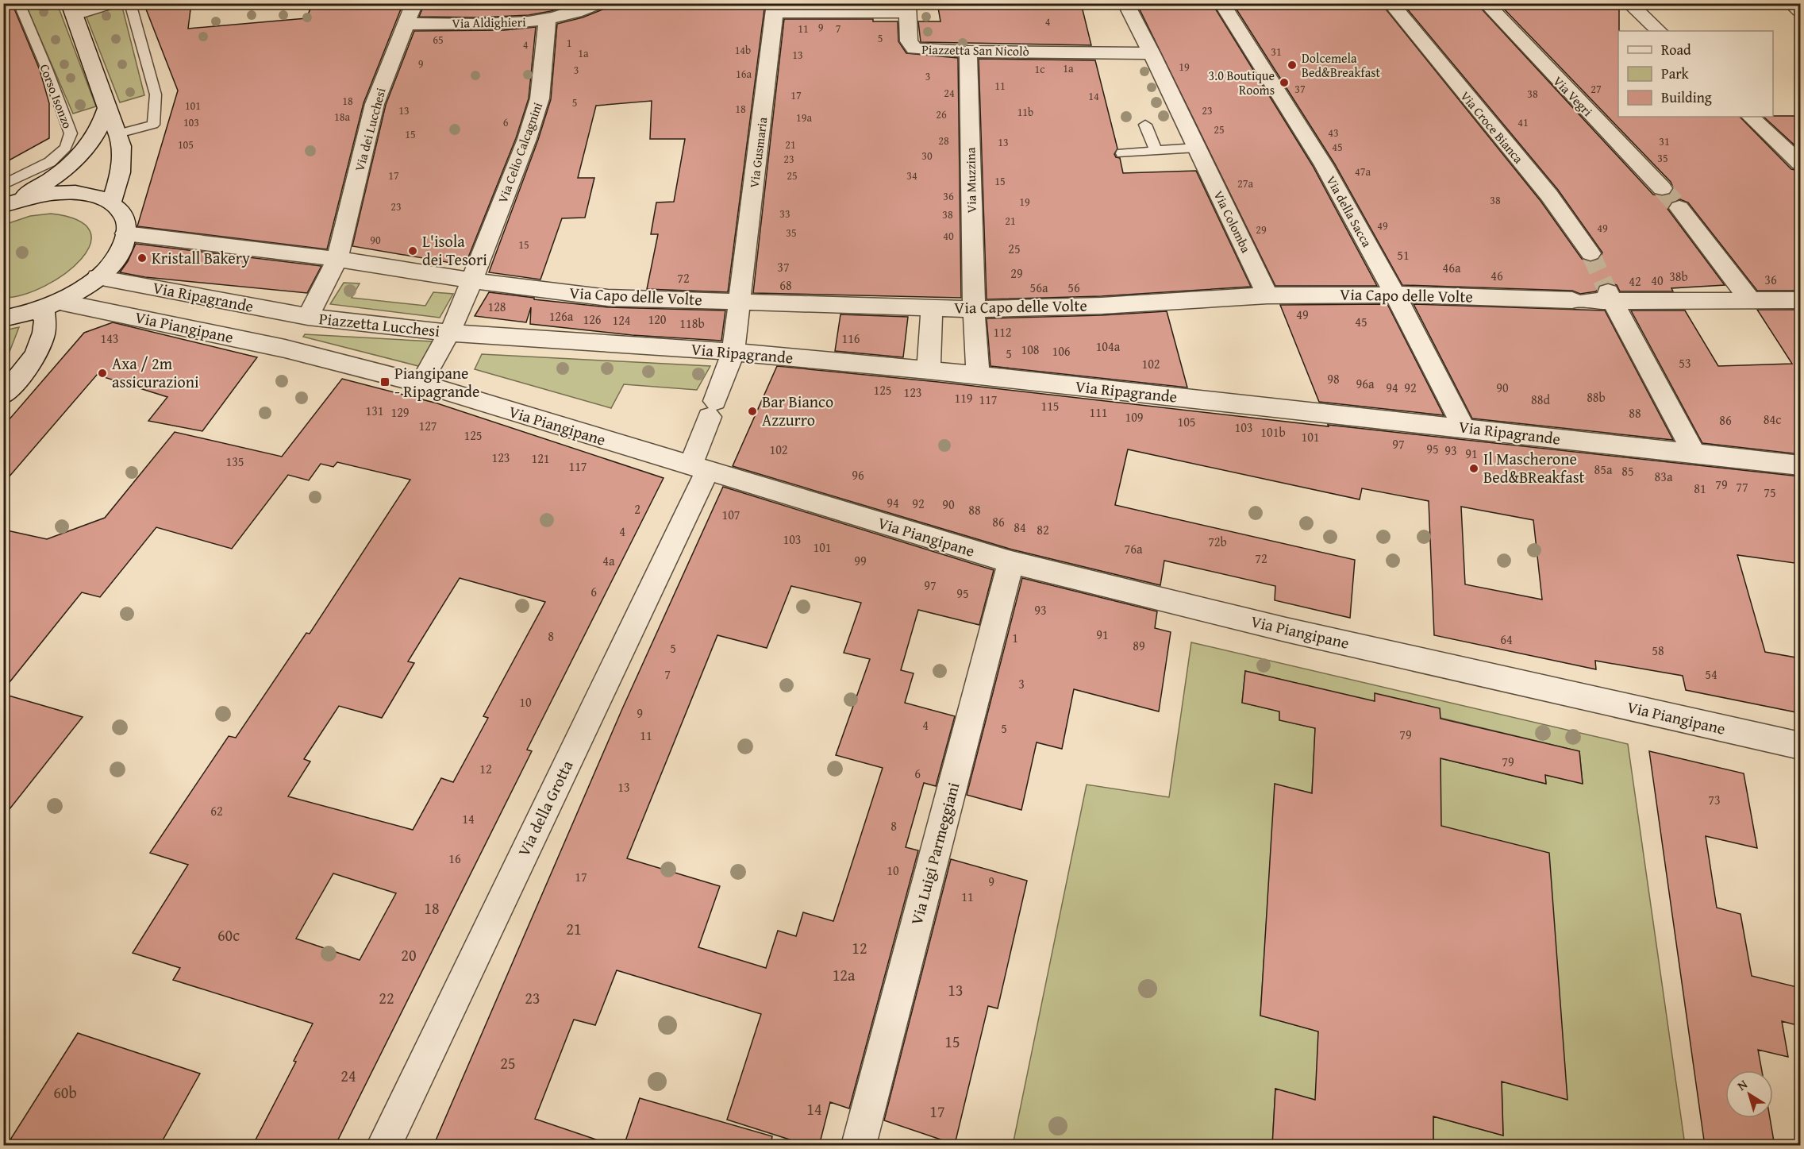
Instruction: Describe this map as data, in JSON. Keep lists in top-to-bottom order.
{
  "streets": {
    "street": [
      "Via Aldighieri",
      "Piazzetta San Nicolò",
      "Corso Isonzo",
      "Via Vegri",
      "Via Croce Bianca",
      "Via dei Lucchesi",
      "Via Celio Calcagnini",
      "Via Gusmaria",
      "Via Muzzina",
      "Via della Sacca",
      "Via Colomba",
      "Via Capo delle Volte",
      "Via Ripagrande",
      "Piazzetta Lucchesi",
      "Via Piangipane",
      "Via della Grotta",
      "Via Luigi Parmeggiani"
    ]
  },
  "crossings": [
    ["Via Aldighieri", "Via dei Lucchesi"],
    ["Via Aldighieri", "Via Celio Calcagnini"],
    ["Piazzetta San Nicolò", "Via Gusmaria"],
    ["Piazzetta San Nicolò", "Via Muzzina"],
    ["Piazzetta San Nicolò", "Via Colomba"],
    ["Via dei Lucchesi", "Piazzetta Lucchesi"],
    ["Via Celio Calcagnini", "Via Capo delle Volte"],
    ["Via Celio Calcagnini", "Piazzetta Lucchesi"],
    ["Via Gusmaria", "Via Capo delle Volte"],
    ["Via Gusmaria", "Via Ripagrande"],
    ["Via Gusmaria", "Via della Grotta"],
    ["Via Muzzina", "Via Capo delle Volte"],
    ["Via Muzzina", "Via Ripagrande"],
    ["Via della Sacca", "Via Capo delle Volte"],
    ["Via della Sacca", "Via Ripagrande"],
    ["Via Colomba", "Via Capo delle Volte"],
    ["Via Capo delle Volte", "Piazzetta Lucchesi"],
    ["Via Ripagrande", "Piazzetta Lucchesi"],
    ["Piazzetta Lucchesi", "Via Piangipane"],
    ["Via Piangipane", "Via della Grotta"],
    ["Via Piangipane", "Via Luigi Parmeggiani"]
  ],
  "places": {
    "other": [
      "Dolcemela Bed&Breakfast",
      "3.0 Boutique Rooms",
      "L'isola dei Tesori",
      "Kristall Bakery",
      "Axa / 2m assicurazioni",
      "Bar Bianco Azzurro",
      "Il Mascherone Bed&BReakfast"
    ],
    "transit": ["Piangipane - Ripagrande"]
  },
  "house_numbers": [
    "4",
    "9",
    "11",
    "7",
    "5",
    "65",
    "1",
    "4",
    "14b",
    "31",
    "1a",
    "13",
    "9",
    "19",
    "1a",
    "1c",
    "3",
    "16a",
    "3",
    "11",
    "37",
    "27",
    "24",
    "38",
    "17",
    "14",
    "18",
    "5",
    "101",
    "18",
    "13",
    "23",
    "11b",
    "26",
    "18a",
    "19a",
    "103",
    "6",
    "41",
    "25",
    "43",
    "15",
    "28",
    "31",
    "13",
    "105",
    "21",
    "45",
    "30",
    "35",
    "23",
    "47a",
    "17",
    "25",
    "34",
    "15",
    "27a",
    "36",
    "38",
    "19",
    "23",
    "33",
    "38",
    "21",
    "49",
    "49",
    "29",
    "35",
    "40",
    "90",
    "15",
    "25",
    "51",
    "37",
    "46a",
    "29",
    "46",
    "38b",
    "72",
    "36",
    "40",
    "42",
    "68",
    "56a",
    "56",
    "128",
    "49",
    "126a",
    "126",
    "120",
    "124",
    "45",
    "118b",
    "112",
    "143",
    "116",
    "104a",
    "108",
    "106",
    "5",
    "53",
    "102",
    "98",
    "96a",
    "94",
    "92",
    "90",
    "125",
    "123",
    "88b",
    "119",
    "117",
    "88d",
    "115",
    "131",
    "129",
    "111",
    "88",
    "109",
    "84c",
    "86",
    "105",
    "127",
    "103",
    "101b",
    "125",
    "101",
    "97",
    "95",
    "102",
    "93",
    "91",
    "123",
    "121",
    "135",
    "117",
    "85a",
    "85",
    "96",
    "83a",
    "79",
    "77",
    "81",
    "75",
    "94",
    "92",
    "90",
    "2",
    "88",
    "107",
    "86",
    "84",
    "82",
    "4",
    "103",
    "72b",
    "101",
    "76a",
    "72",
    "4a",
    "99",
    "97",
    "6",
    "95",
    "93",
    "91",
    "8",
    "1",
    "64",
    "89",
    "5",
    "58",
    "7",
    "54",
    "3",
    "10",
    "9",
    "4",
    "5",
    "79",
    "11",
    "79",
    "12",
    "6",
    "13",
    "73",
    "62",
    "14",
    "8",
    "16",
    "10",
    "17",
    "9",
    "11",
    "18",
    "21",
    "60c",
    "12",
    "20",
    "12a",
    "13",
    "22",
    "23",
    "15",
    "25",
    "24",
    "60b",
    "14",
    "17"
  ],
  "legend": ["Road", "Park", "Building"],
  "north": "top left"
}
